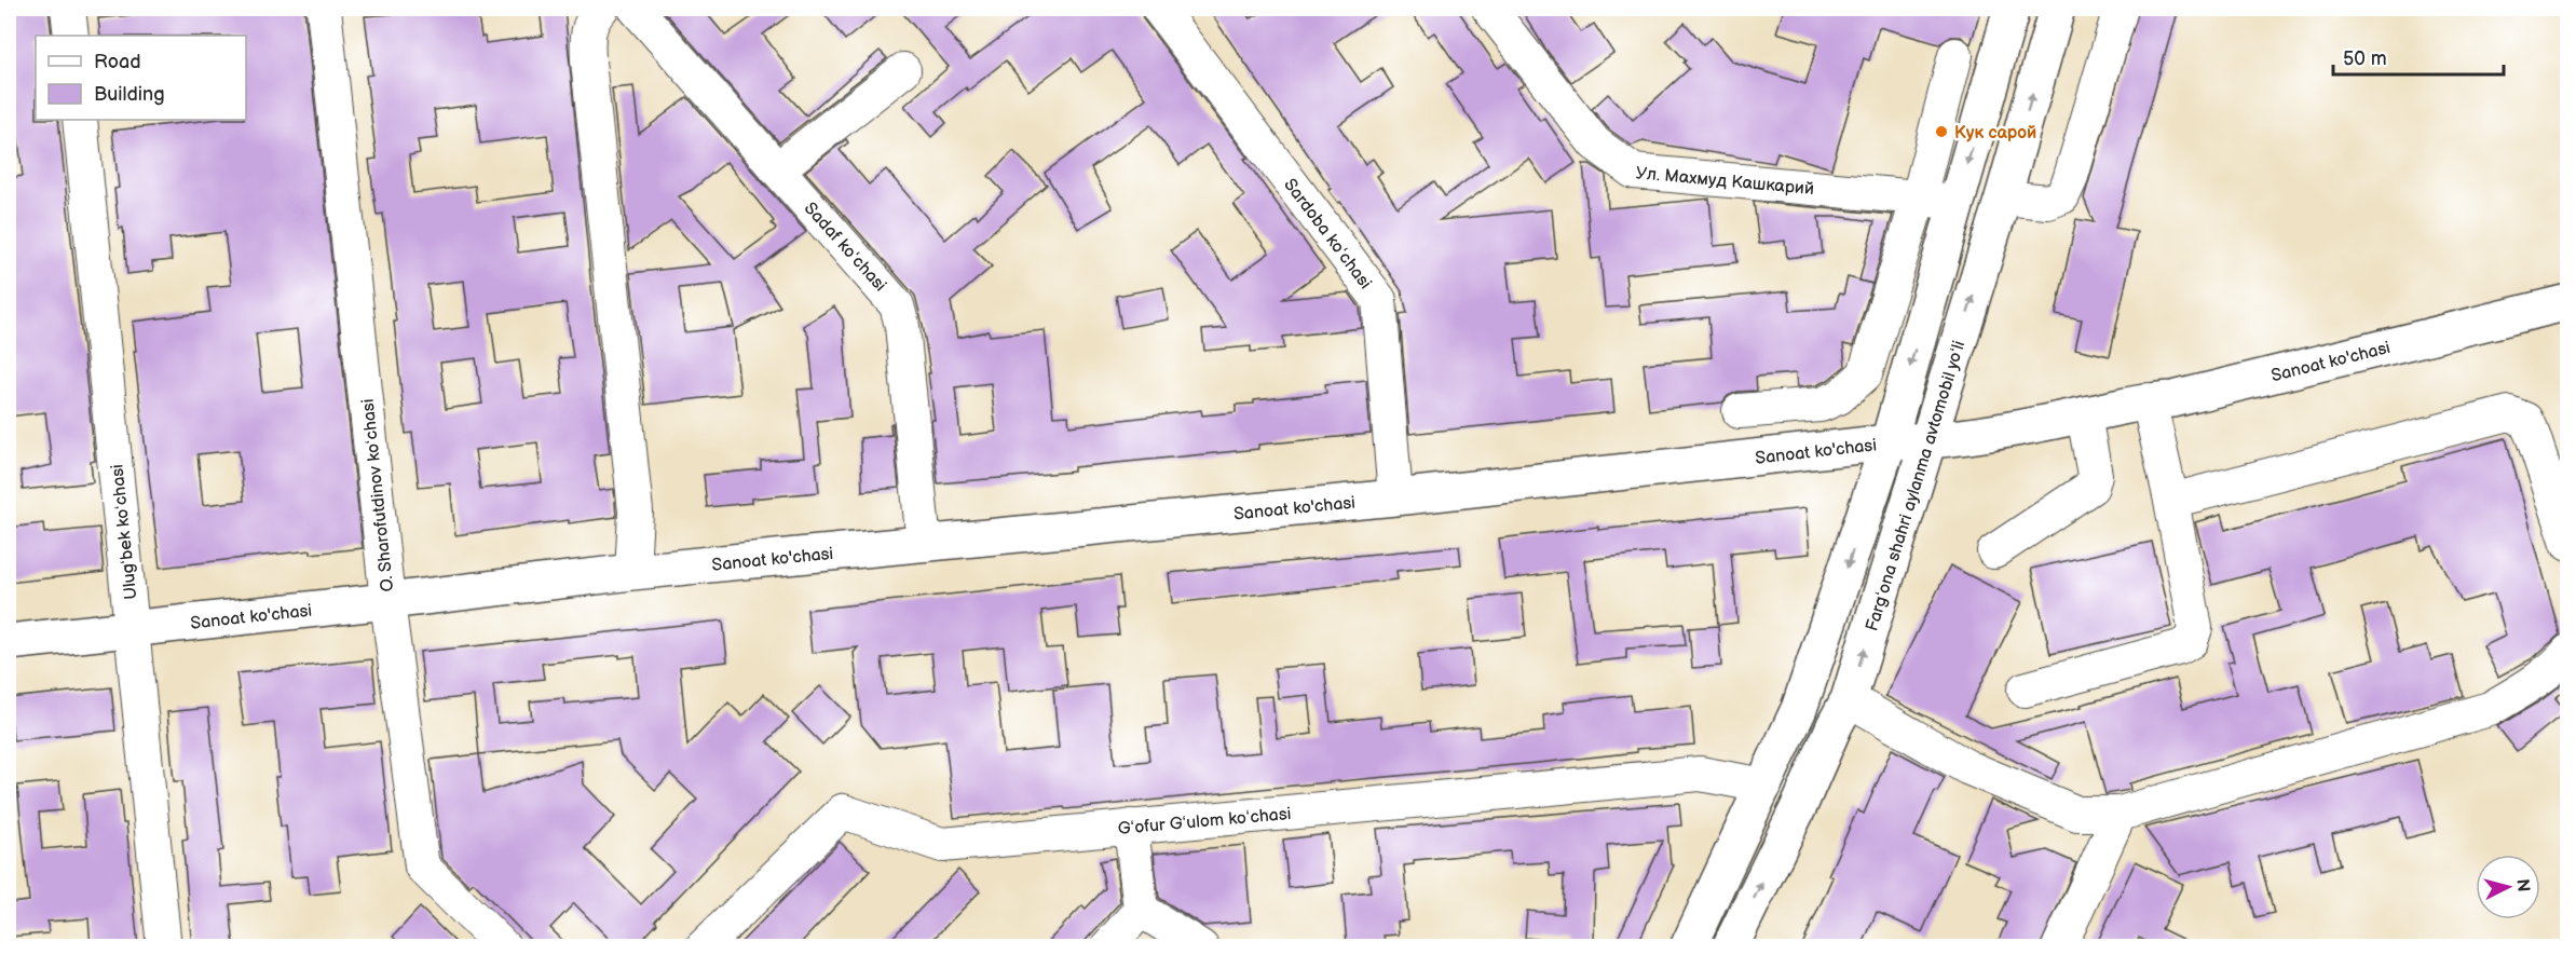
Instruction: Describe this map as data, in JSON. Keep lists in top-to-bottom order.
{
  "streets": {
    "main road": ["Sanoat ko'chasi", "Fargʻona shahri aylanma avtomobil yoʻli"],
    "street": [
      "Ул. Махмуд Кашкарий",
      "Sardoba koʻchasi",
      "Sadaf koʻchasi",
      "O. Sharofutdinov koʻchasi",
      "Ulugʻbek koʻchasi",
      "Gʻofur Gʻulom koʻchasi"
    ]
  },
  "crossings": [
    ["Sardoba koʻchasi", "Sanoat ko'chasi"],
    ["Sadaf koʻchasi", "Sanoat ko'chasi"],
    ["Sanoat ko'chasi", "Fargʻona shahri aylanma avtomobil yoʻli"],
    ["Sanoat ko'chasi", "O. Sharofutdinov koʻchasi"],
    ["Sanoat ko'chasi", "Ulugʻbek koʻchasi"]
  ],
  "places": ["Кук сарой"],
  "legend": ["Road", "Building"],
  "scale_bar": "50 m",
  "north": "right"
}
